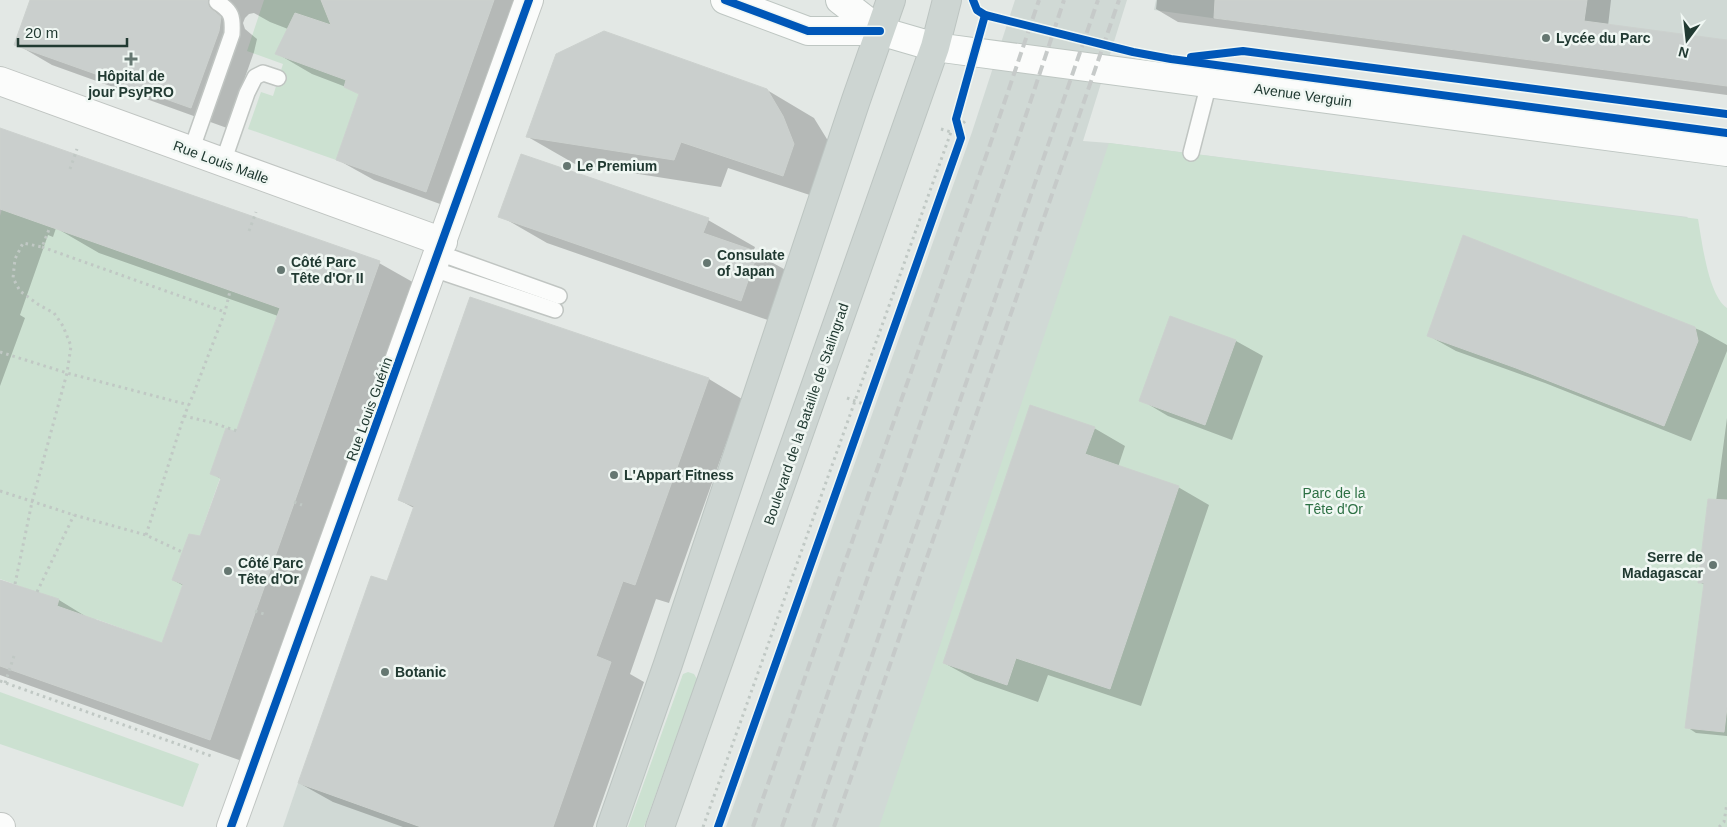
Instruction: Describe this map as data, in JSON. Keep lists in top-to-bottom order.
{
  "streets": {
    "main road": ["Boulevard de la Bataille de Stalingrad"],
    "street": ["Avenue Verguin", "Rue Louis Malle", "Rue Louis Guérin"]
  },
  "crossings": [
    ["Avenue Verguin", "Boulevard de la Bataille de Stalingrad"],
    ["Rue Louis Malle", "Rue Louis Guérin"]
  ],
  "parks": ["Parc de la Tête d'Or"],
  "places": {
    "other": [
      "Lycée du Parc",
      "Le Premium",
      "Consulate of Japan",
      "Côté Parc Tête d'Or II",
      "L'Appart Fitness",
      "Serre de Madagascar",
      "Côté Parc Tête d'Or",
      "Botanic"
    ],
    "health": ["Hôpital de jour PsyPRO"]
  },
  "scale_bar": "20 m",
  "north": "bottom"
}
